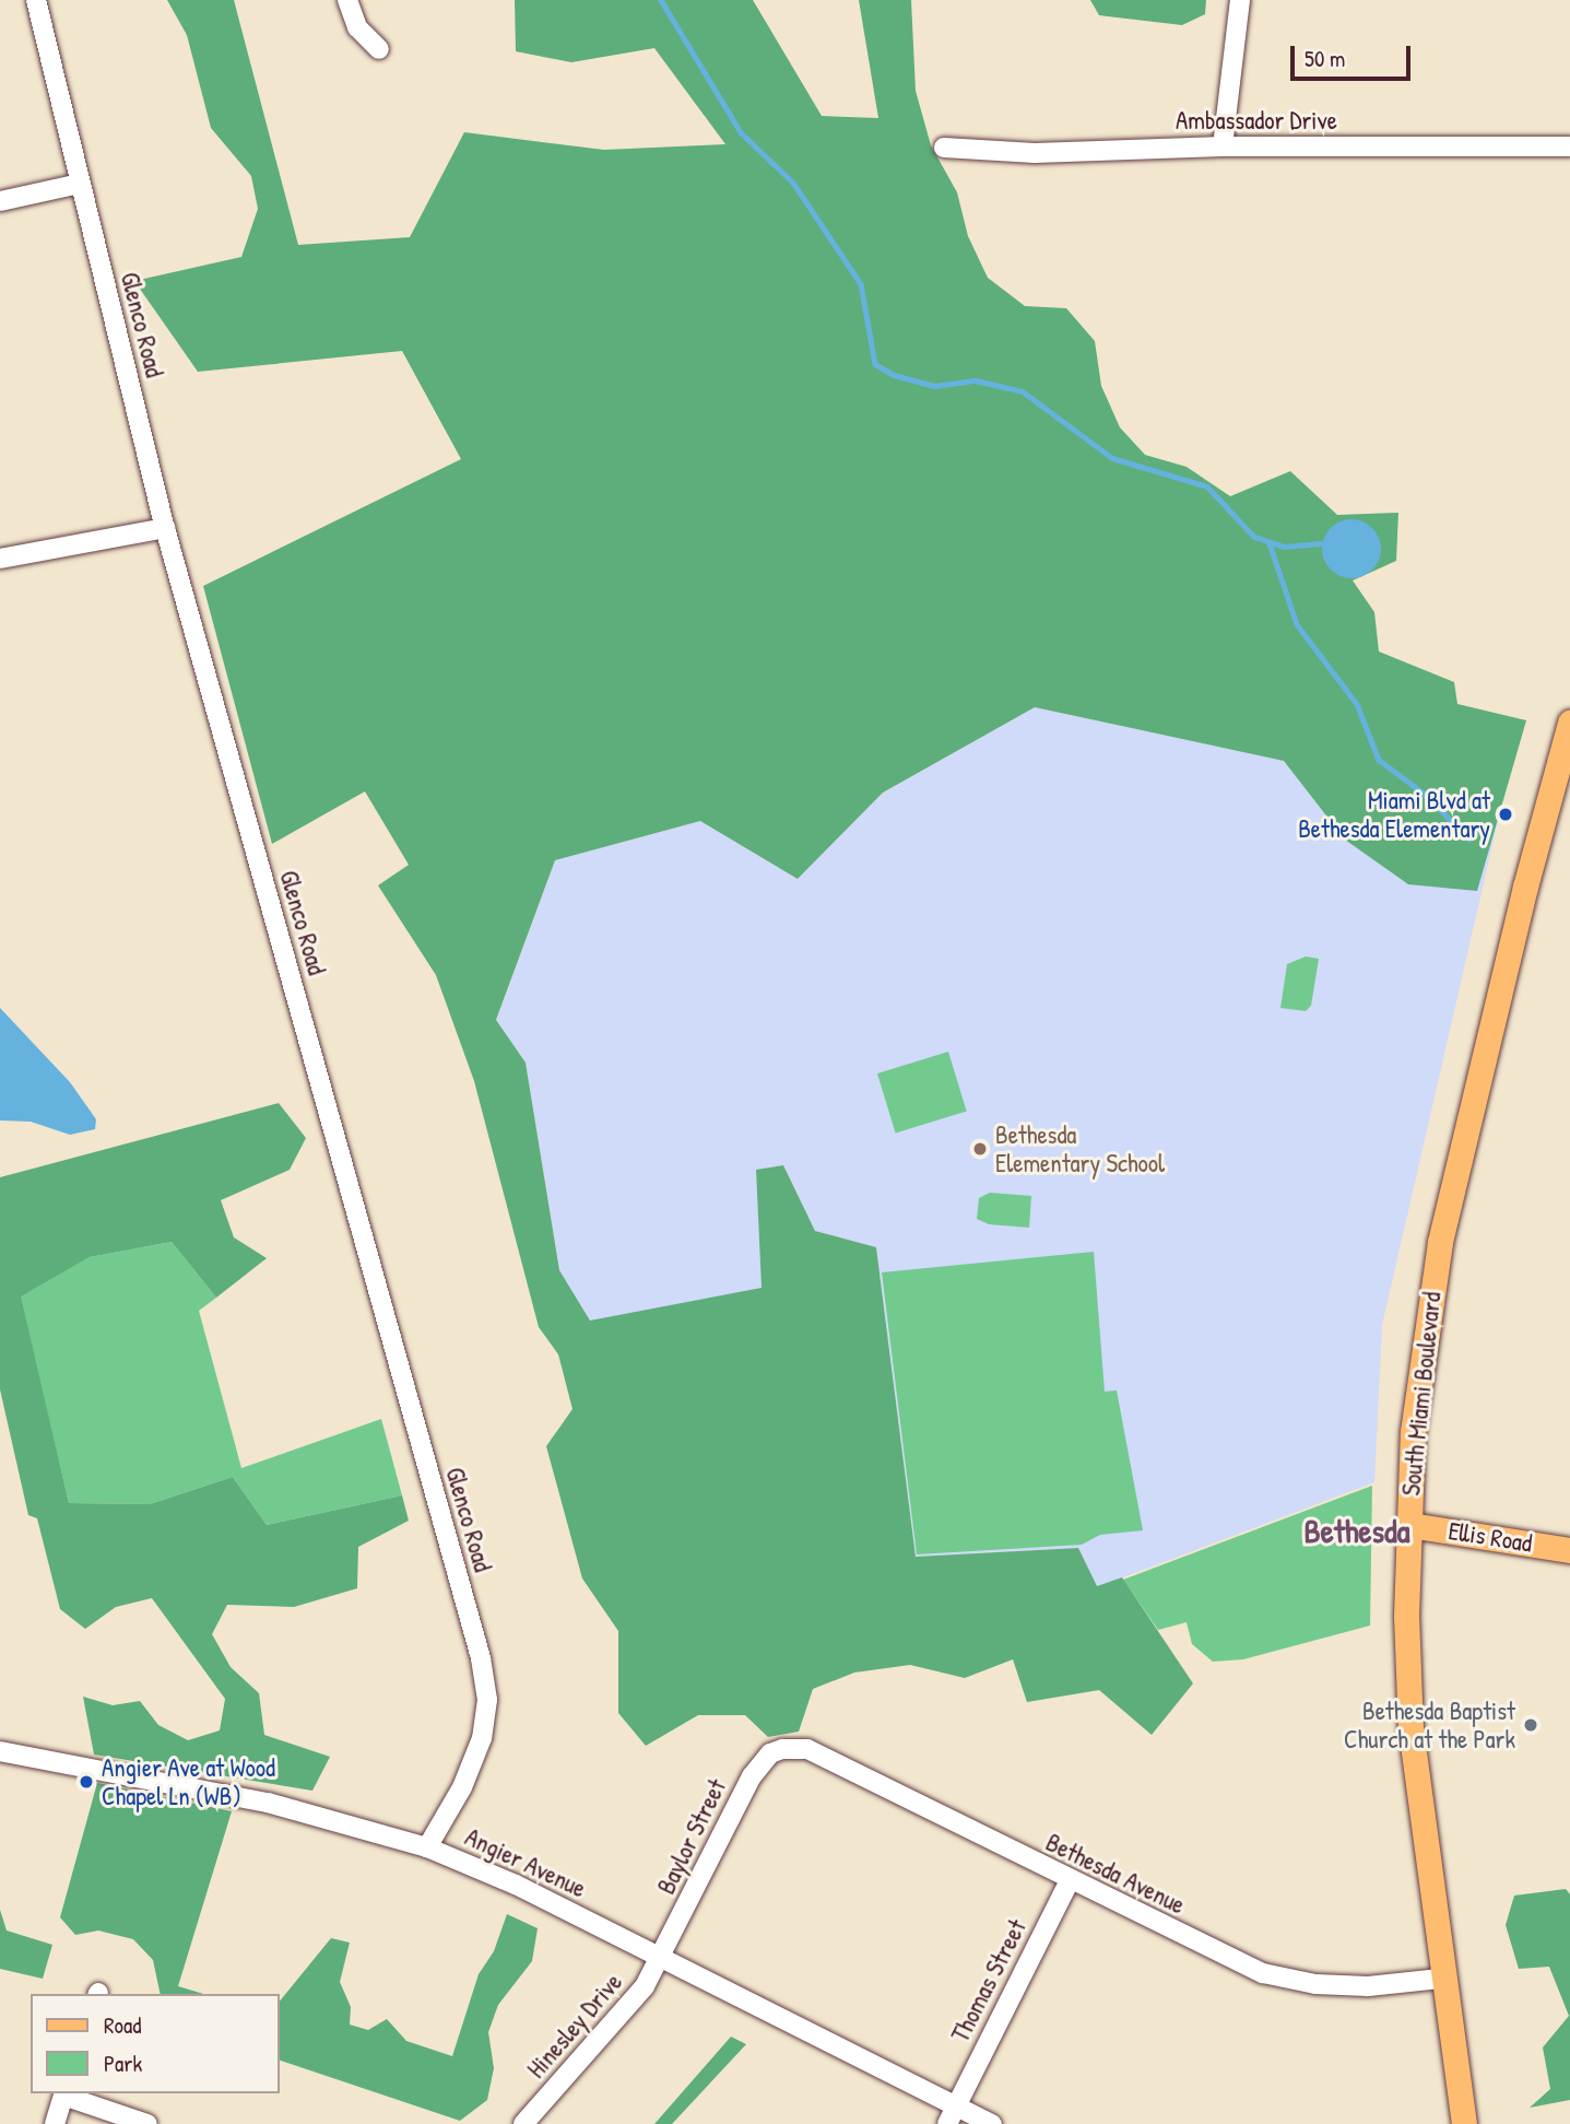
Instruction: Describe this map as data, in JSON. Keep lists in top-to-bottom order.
{
  "streets": {
    "main road": ["South Miami Boulevard", "Ellis Road"],
    "street": [
      "Ambassador Drive",
      "Glenco Road",
      "Baylor Street",
      "Angier Avenue",
      "Bethesda Avenue",
      "Thomas Street",
      "Hinesley Drive"
    ]
  },
  "crossings": [
    ["Glenco Road", "Angier Avenue"],
    ["South Miami Boulevard", "Ellis Road"],
    ["South Miami Boulevard", "Bethesda Avenue"],
    ["Baylor Street", "Angier Avenue"],
    ["Baylor Street", "Bethesda Avenue"],
    ["Baylor Street", "Hinesley Drive"],
    ["Angier Avenue", "Thomas Street"],
    ["Angier Avenue", "Hinesley Drive"],
    ["Bethesda Avenue", "Thomas Street"]
  ],
  "districts": ["Bethesda"],
  "places": [
    "Miami Blvd at Bethesda Elementary",
    "Bethesda Elementary School",
    "Bethesda Baptist Church at the Park",
    "Angier Ave at Wood Chapel Ln (WB)"
  ],
  "legend": ["Road", "Park"],
  "scale_bar": "50 m"
}
